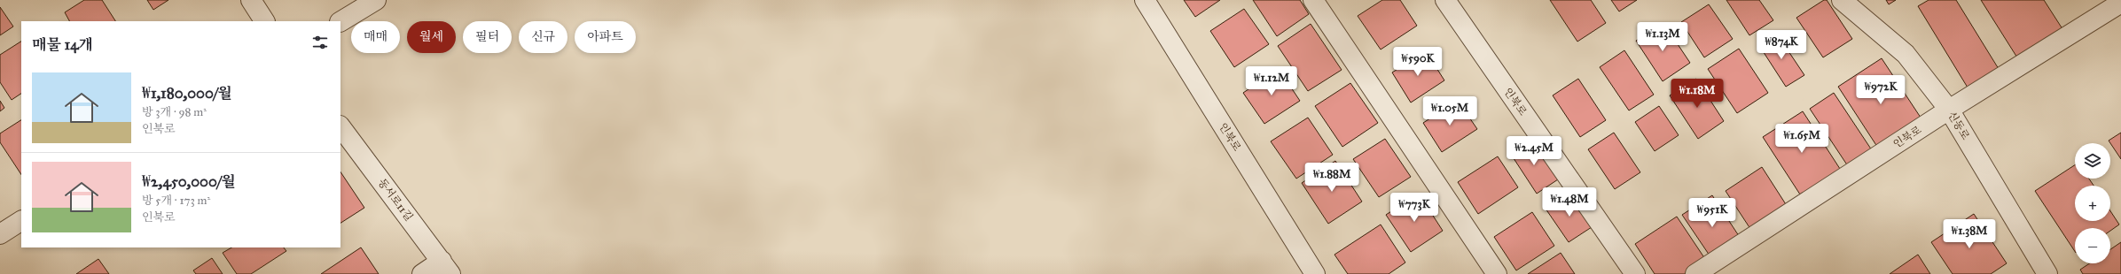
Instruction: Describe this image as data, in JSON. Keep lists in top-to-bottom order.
{
  "streets": {
    "street": ["인북로", "신동로", "동서로11길"]
  },
  "crossings": [
    ["인북로", "신동로"]
  ],
  "page": {
    "chip": [
      "매매",
      "월세",
      "필터",
      "신규",
      "아파트"
    ],
    "heading": "매물 14개",
    "price": [
      "₩1.13M",
      "₩874K",
      "₩590K",
      "₩1.12M",
      "₩972K",
      "₩1.18M",
      "₩1.05M",
      "₩1.65M",
      "₩2.45M",
      "₩1.88M",
      "₩1.48M",
      "₩773K",
      "₩951K",
      "₩1.38M"
    ],
    "list": [
      {
        "name": "₩1,180,000/월",
        "note": "방 3개 · 98 m² · 인북로"
      },
      {
        "name": "₩2,450,000/월",
        "note": "방 5개 · 173 m² · 인북로"
      }
    ],
    "map_buttons": ["+", "−"]
  }
}
